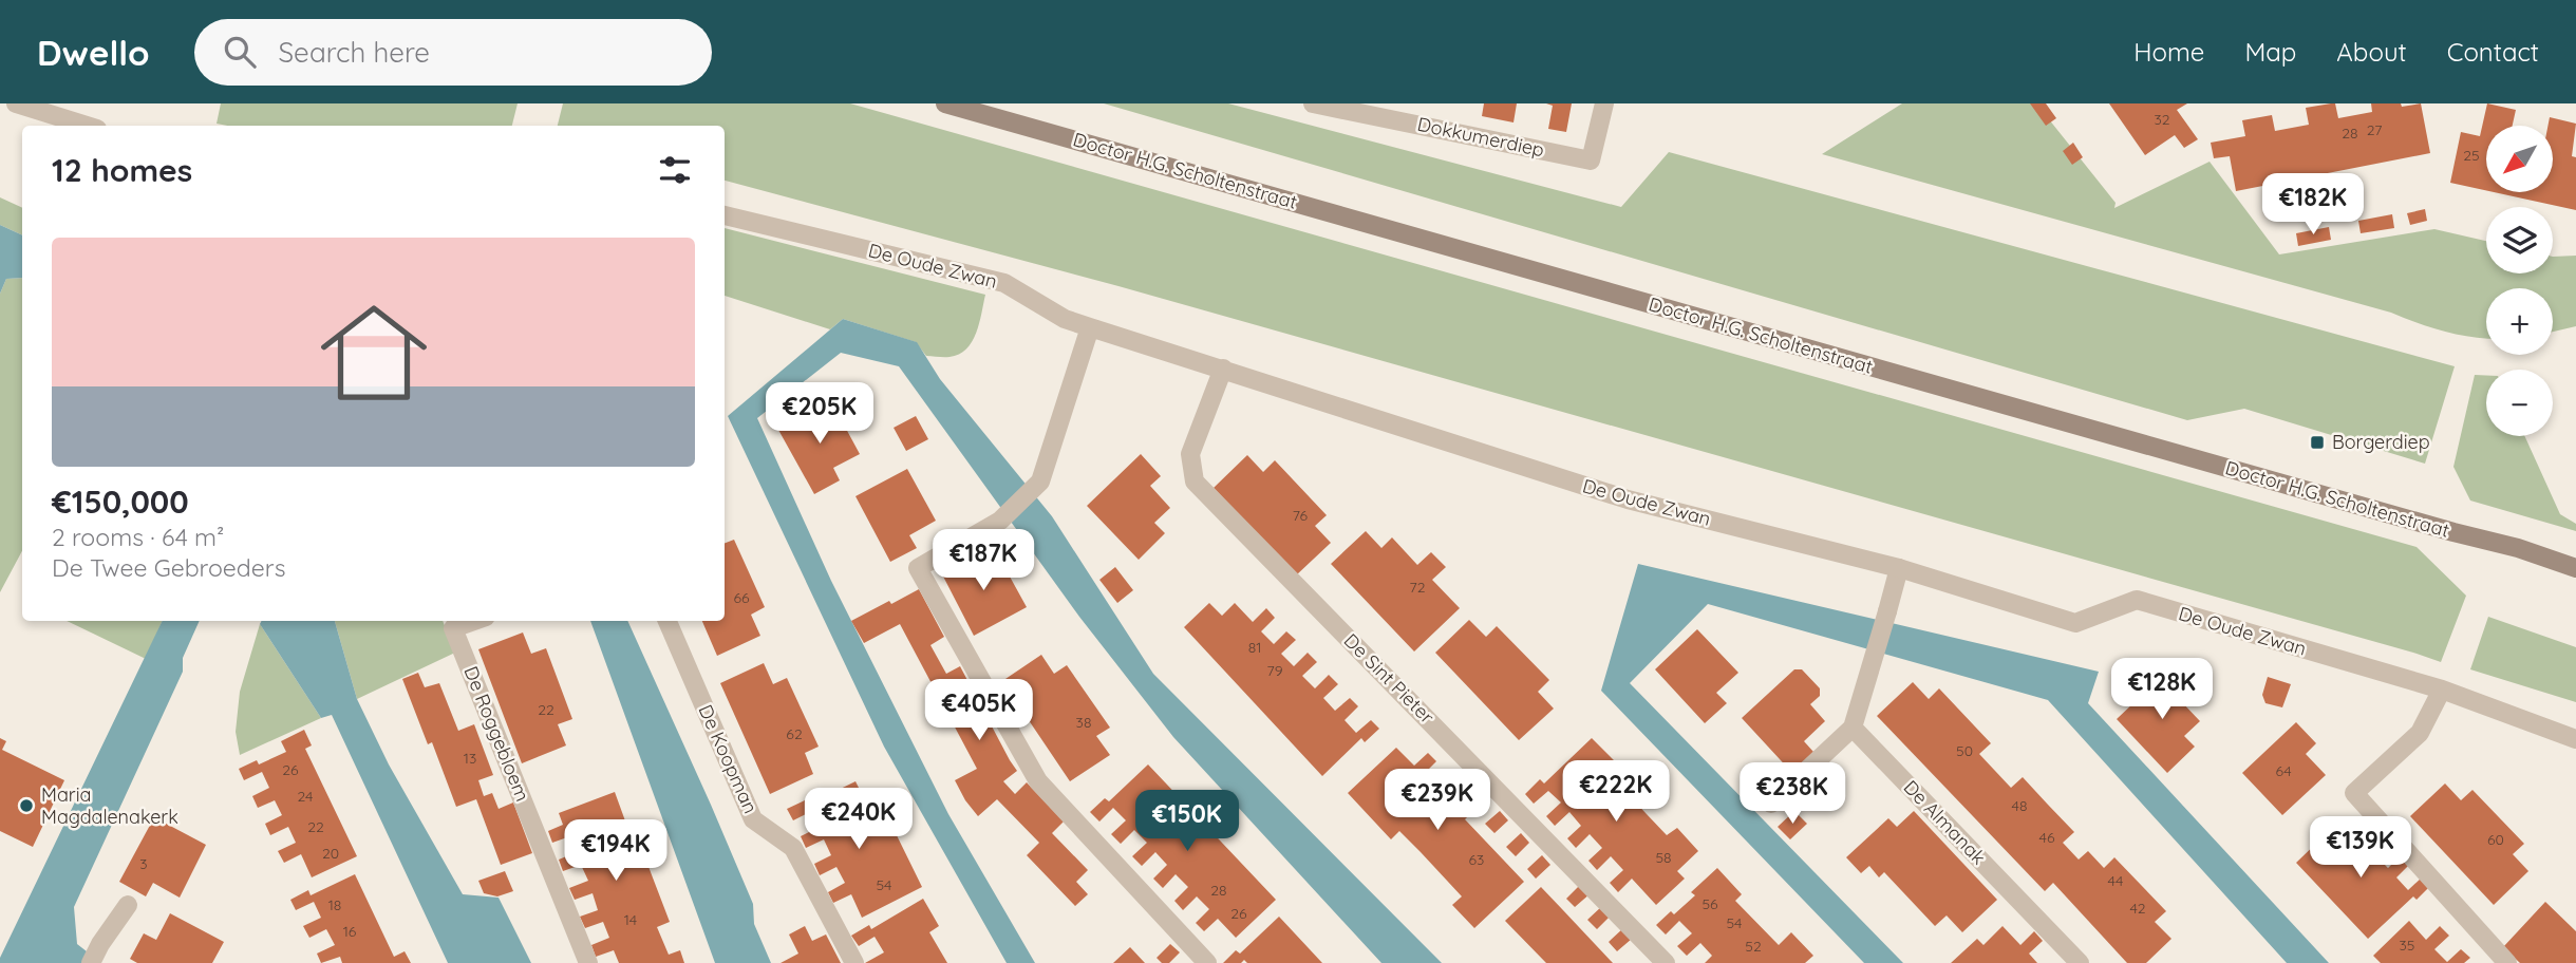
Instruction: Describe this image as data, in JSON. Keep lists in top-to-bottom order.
{
  "streets": {
    "main road": ["Doctor H.G. Scholtenstraat"],
    "street": [
      "Dokkumerdiep",
      "De Oude Zwan",
      "De Sint Pieter",
      "De Roggebloem",
      "De Koopman",
      "De Almanak"
    ]
  },
  "crossings": [
    ["De Oude Zwan", "De Sint Pieter"]
  ],
  "places": {
    "transit": ["Borgerdiep"],
    "other": ["Maria Magdalenakerk"]
  },
  "house_numbers": [
    "32",
    "27",
    "28",
    "25",
    "76",
    "72",
    "66",
    "81",
    "79",
    "22",
    "38",
    "62",
    "50",
    "13",
    "26",
    "64",
    "24",
    "48",
    "22",
    "46",
    "60",
    "20",
    "58",
    "63",
    "3",
    "44",
    "54",
    "28",
    "56",
    "18",
    "42",
    "26",
    "14",
    "54",
    "16",
    "35",
    "52"
  ],
  "north": "bottom left",
  "page": {
    "header": "Dwello",
    "search": "Search here",
    "nav": [
      "Home",
      "Map",
      "About",
      "Contact"
    ],
    "map_buttons": ["+", "−"],
    "heading": "12 homes",
    "price": [
      "€182K",
      "€205K",
      "€187K",
      "€128K",
      "€405K",
      "€222K",
      "€238K",
      "€239K",
      "€240K",
      "€150K",
      "€139K",
      "€194K"
    ],
    "list": [
      {
        "name": "€150,000",
        "note": "2 rooms · 64 m² · De Twee Gebroeders"
      }
    ]
  }
}
